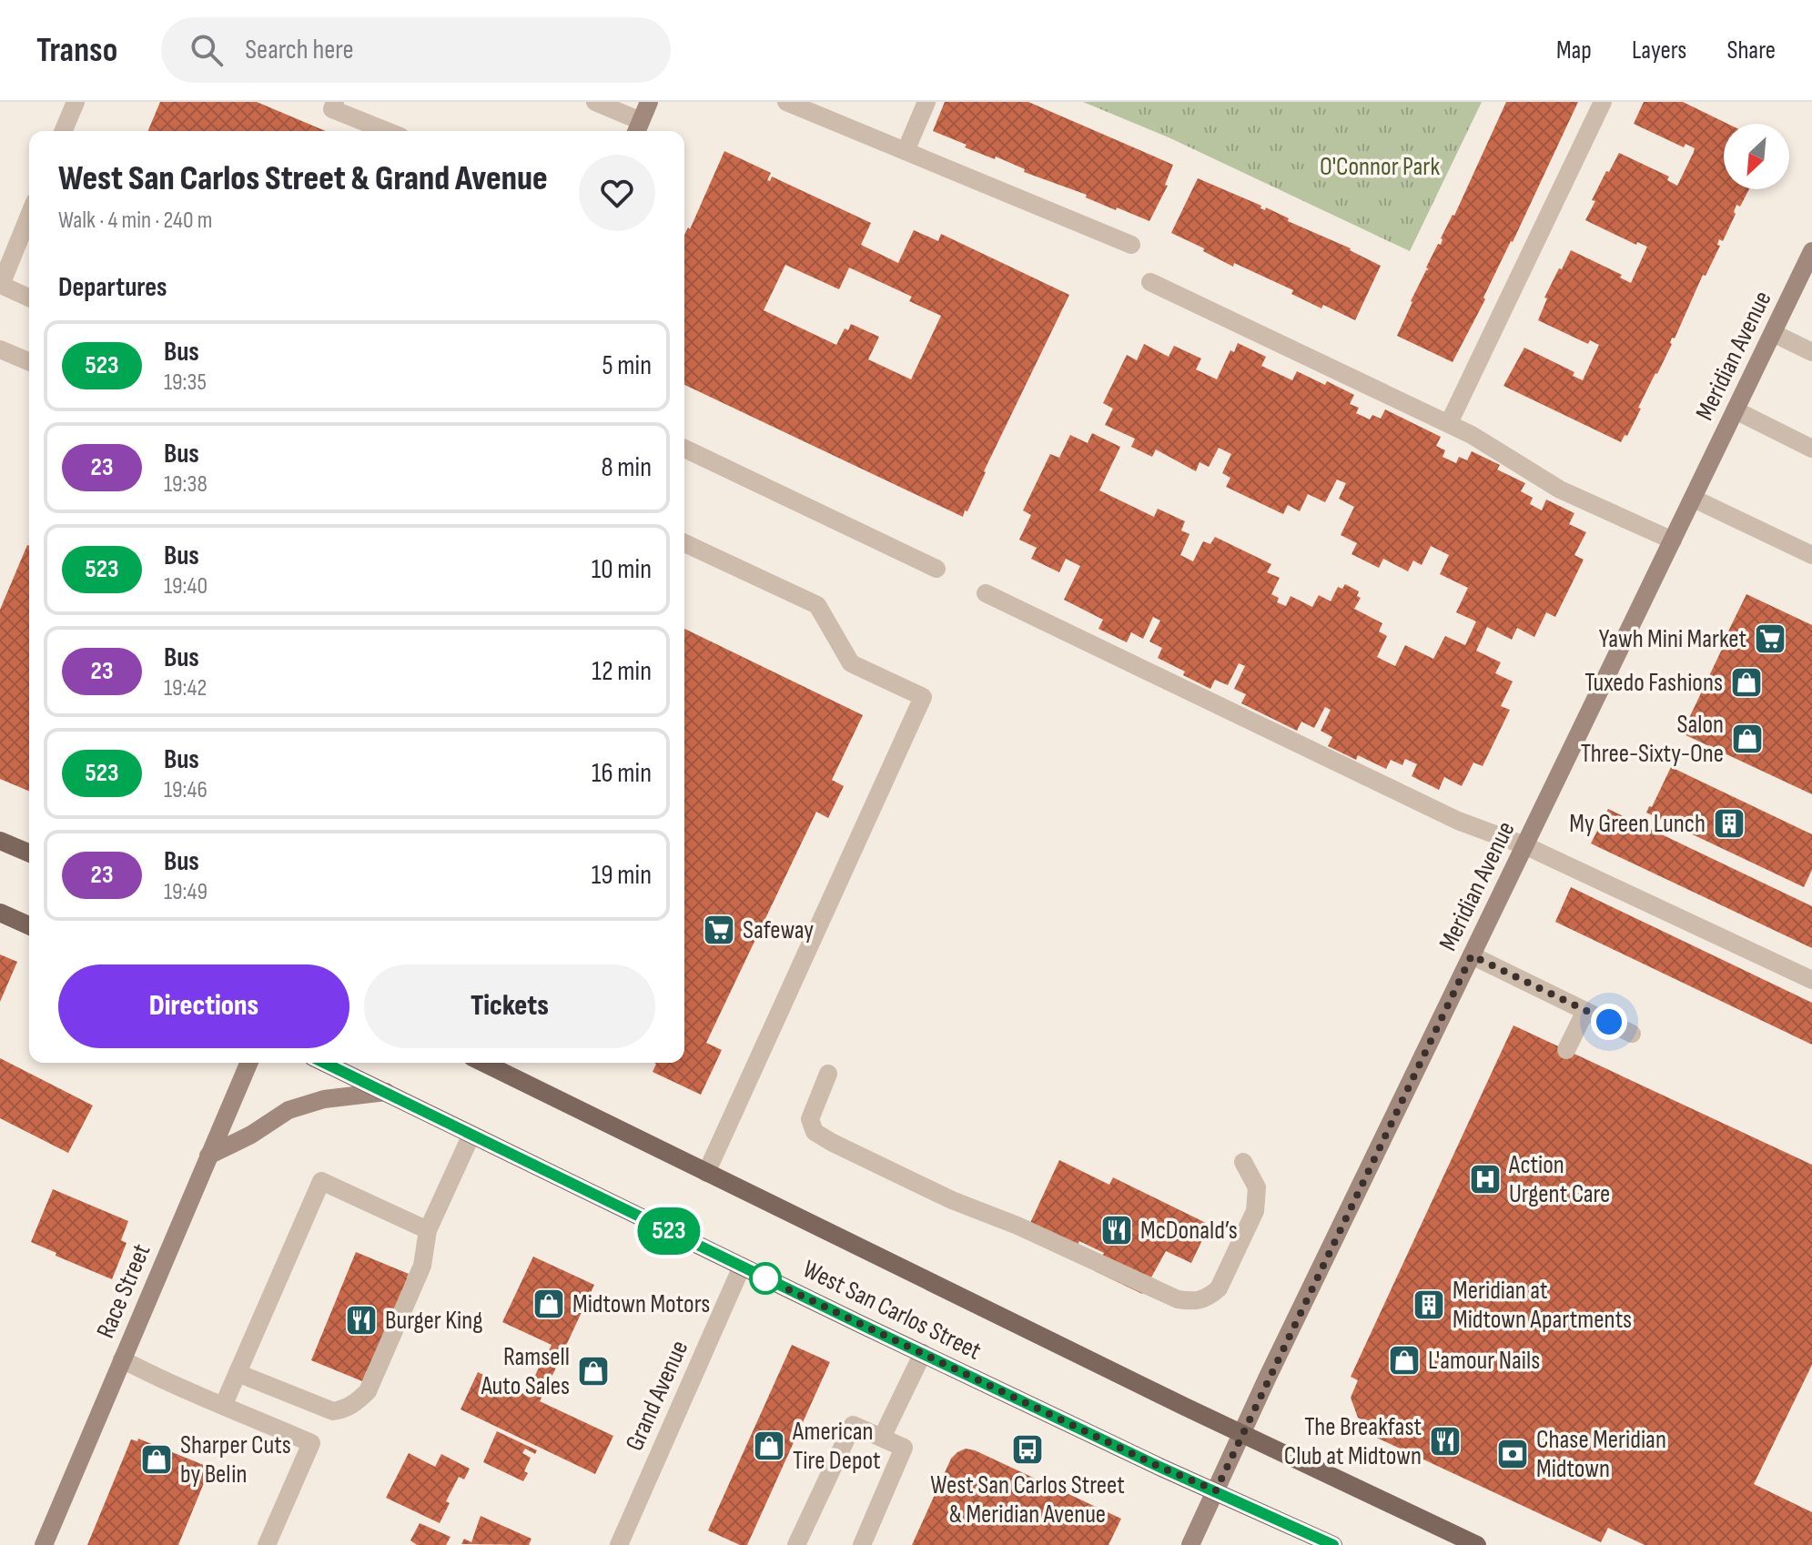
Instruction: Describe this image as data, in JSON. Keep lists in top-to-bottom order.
{
  "streets": {
    "main road": ["Meridian Avenue", "Race Street", "West San Carlos Street"],
    "street": ["Grand Avenue"]
  },
  "crossings": [
    ["Meridian Avenue", "West San Carlos Street"],
    ["West San Carlos Street", "Grand Avenue"]
  ],
  "parks": ["O'Connor Park"],
  "places": {
    "supermarket": ["Yawh Mini Market", "Safeway"],
    "shop": [
      "Tuxedo Fashions",
      "Salon Three-Sixty-One",
      "Midtown Motors",
      "L'amour Nails",
      "Ramsell Auto Sales",
      "American Tire Depot",
      "Sharper Cuts by Belin"
    ],
    "building": ["My Green Lunch", "Meridian at Midtown Apartments"],
    "hospital": ["Action Urgent Care"],
    "restaurant": ["McDonald’s", "Burger King", "The Breakfast Club at Midtown"],
    "bus stop": ["West San Carlos Street & Meridian Avenue"],
    "bank": ["Chase Meridian Midtown"]
  },
  "lines": ["bus line 523"],
  "north": "bottom left",
  "page": {
    "header": "Transo",
    "search": "Search here",
    "nav": ["Map", "Layers", "Share"],
    "on_map": "523",
    "heading": [
      ["West San Carlos Street & Grand Avenue", "Walk · 4 min · 240 m"],
      "Departures"
    ],
    "list": [
      {
        "mark": "523",
        "name": "Bus",
        "note": "19:35",
        "value": "5 min"
      },
      {
        "mark": "23",
        "name": "Bus",
        "note": "19:38",
        "value": "8 min"
      },
      {
        "mark": "523",
        "name": "Bus",
        "note": "19:40",
        "value": "10 min"
      },
      {
        "mark": "23",
        "name": "Bus",
        "note": "19:42",
        "value": "12 min"
      },
      {
        "mark": "523",
        "name": "Bus",
        "note": "19:46",
        "value": "16 min"
      },
      {
        "mark": "23",
        "name": "Bus",
        "note": "19:49",
        "value": "19 min"
      }
    ],
    "buttons": ["Directions", "Tickets"]
  }
}
